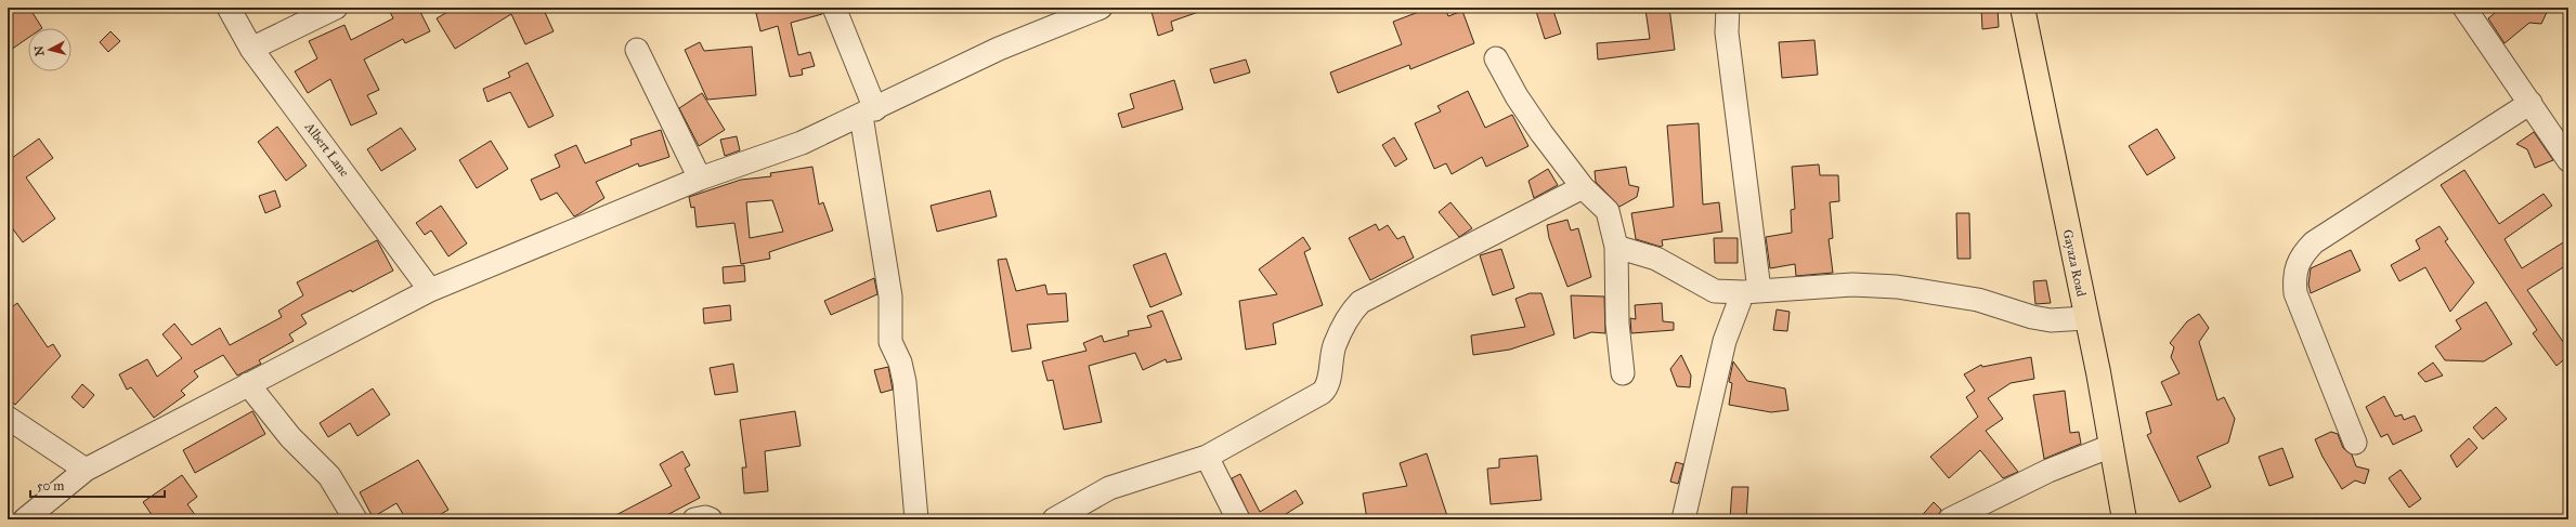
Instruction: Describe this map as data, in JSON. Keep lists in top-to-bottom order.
{
  "streets": {
    "main road": ["Gayaza Road"],
    "street": ["Albert Lane"]
  },
  "scale_bar": "50 m",
  "north": "left"
}
